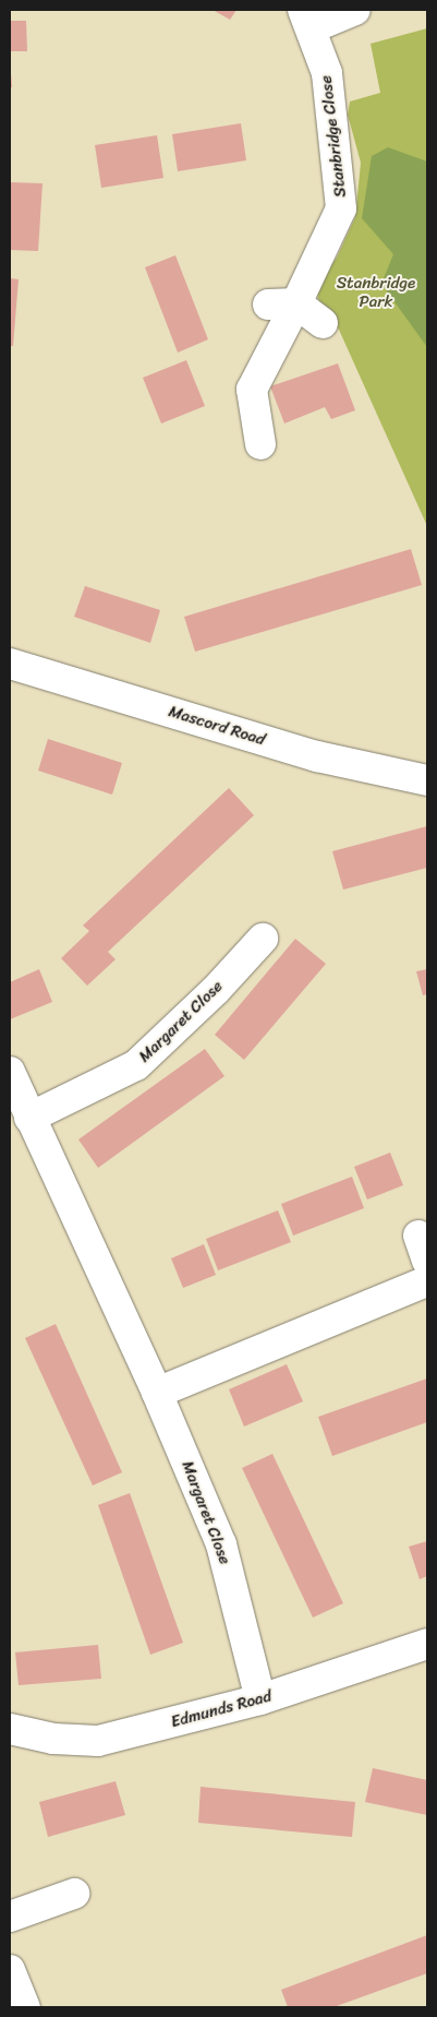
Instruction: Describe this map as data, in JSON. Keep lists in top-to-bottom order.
{
  "streets": {
    "street": [
      "Stanbridge Close",
      "Mascord Road",
      "Margaret Close",
      "Edmunds Road"
    ]
  },
  "crossings": [
    ["Margaret Close", "Edmunds Road"]
  ],
  "parks": ["Stanbridge Park"]
}
